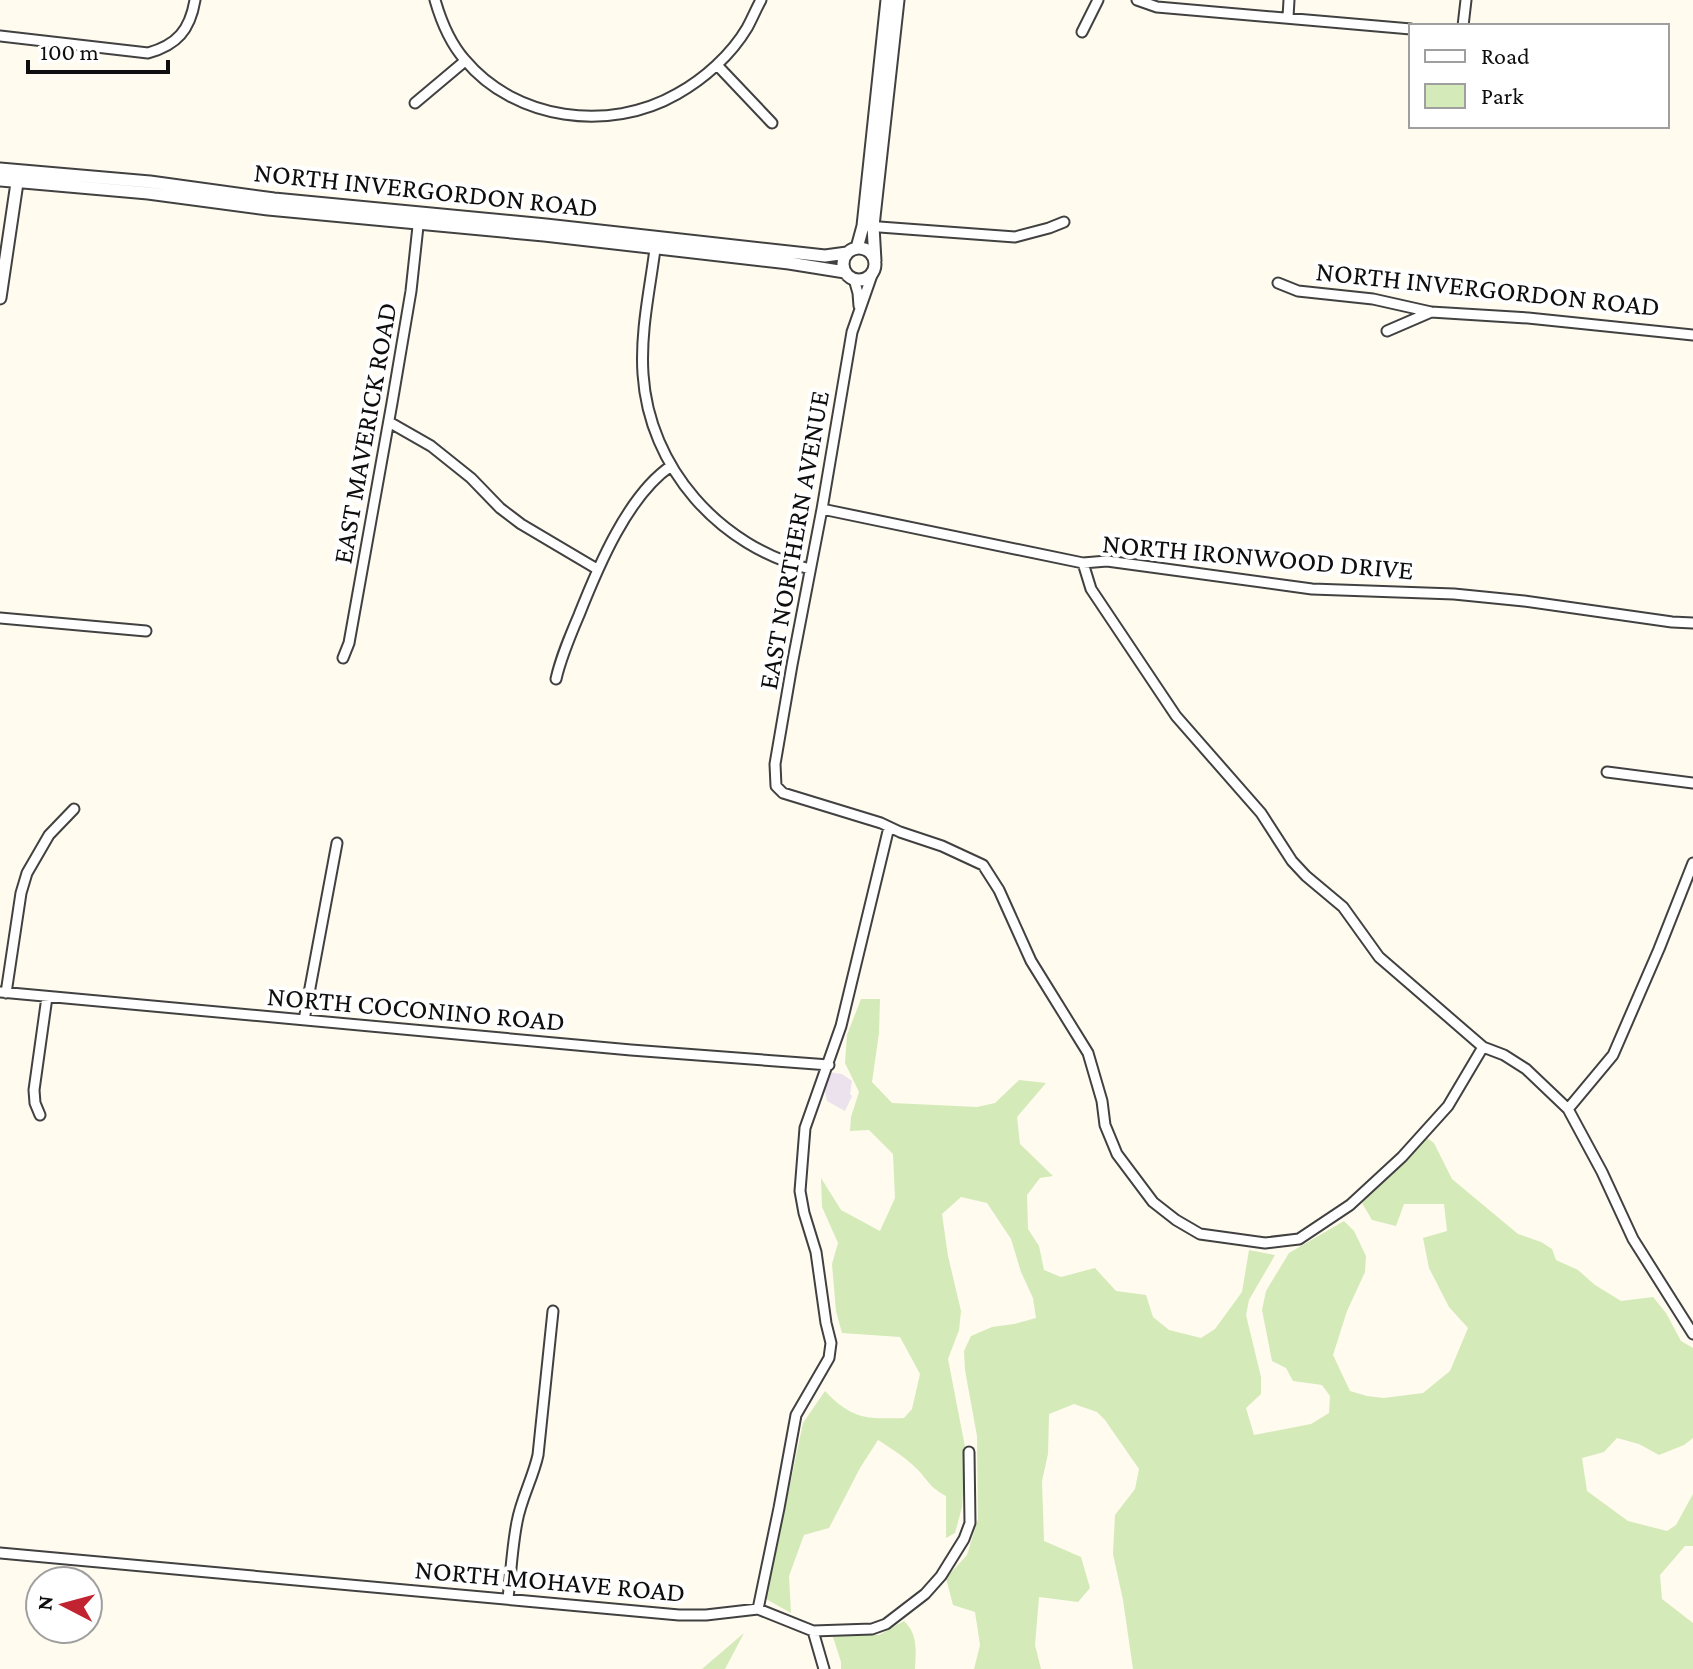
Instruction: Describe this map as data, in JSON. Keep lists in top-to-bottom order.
{
  "streets": {
    "street": [
      "NORTH INVERGORDON ROAD",
      "EAST MAVERICK ROAD",
      "EAST NORTHERN AVENUE",
      "NORTH IRONWOOD DRIVE",
      "NORTH COCONINO ROAD",
      "NORTH MOHAVE ROAD"
    ]
  },
  "crossings": [
    ["NORTH INVERGORDON ROAD", "EAST MAVERICK ROAD"],
    ["NORTH INVERGORDON ROAD", "EAST NORTHERN AVENUE"],
    ["EAST NORTHERN AVENUE", "NORTH IRONWOOD DRIVE"]
  ],
  "legend": ["Road", "Park"],
  "scale_bar": "100 m",
  "north": "left"
}
